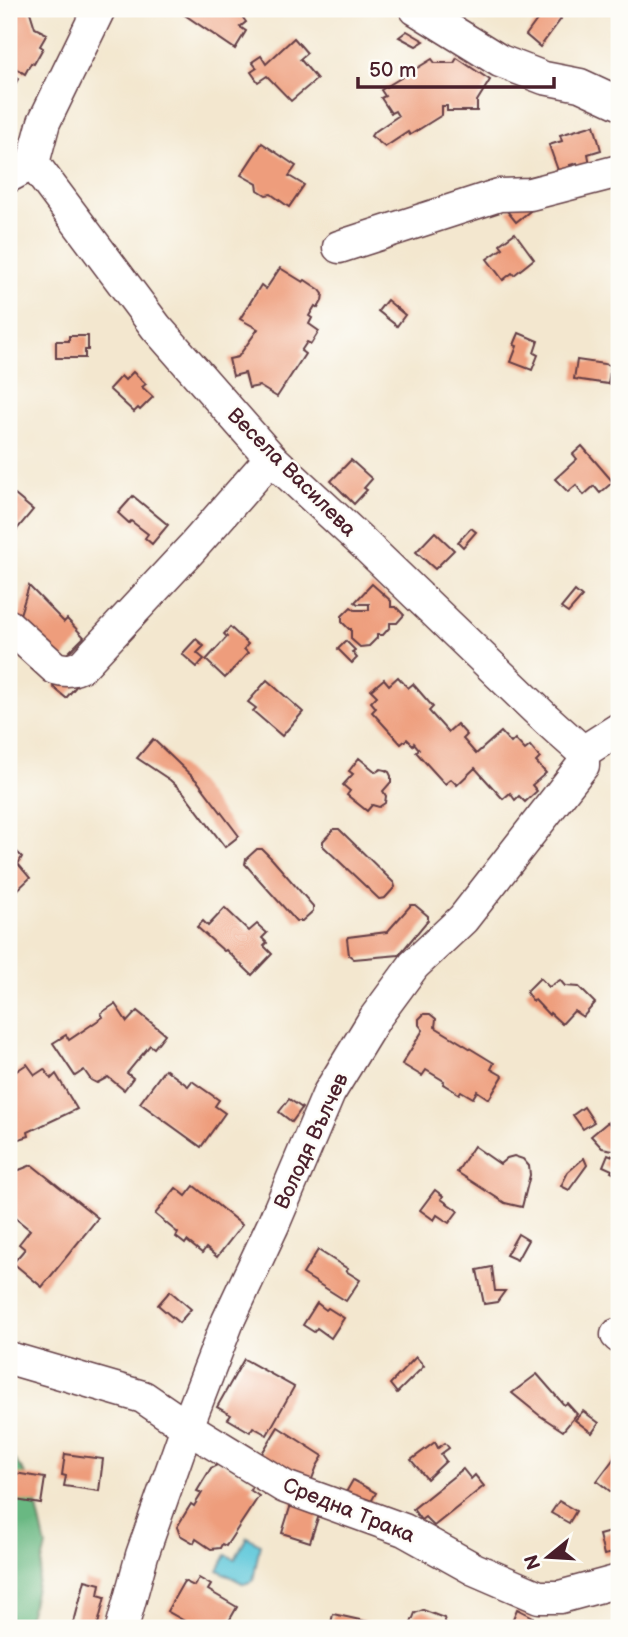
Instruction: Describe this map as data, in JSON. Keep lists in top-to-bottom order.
{
  "streets": {
    "street": ["Весела Василева", "Володя Вълчев", "Средна Трака"]
  },
  "crossings": [
    ["Весела Василева", "Володя Вълчев"],
    ["Володя Вълчев", "Средна Трака"]
  ],
  "scale_bar": "50 m",
  "north": "left"
}
